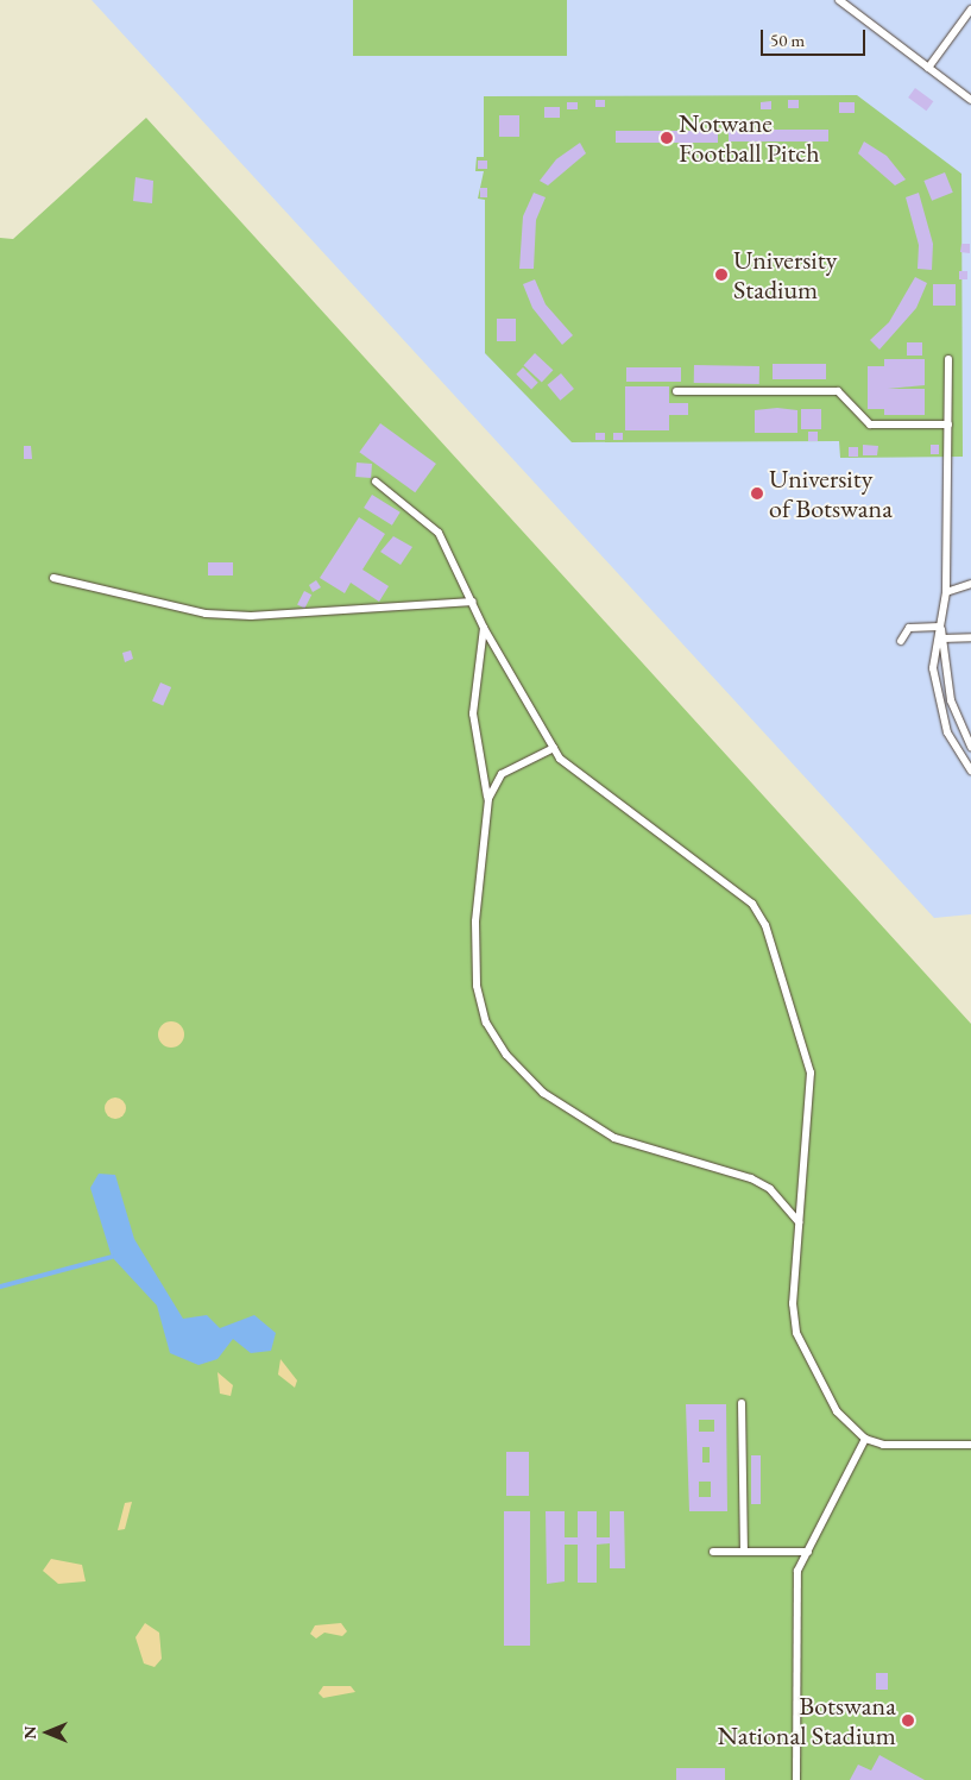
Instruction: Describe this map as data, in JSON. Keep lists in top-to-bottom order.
{
  "places": [
    "Notwane Football Pitch",
    "University Stadium",
    "University of Botswana",
    "Botswana National Stadium"
  ],
  "scale_bar": "50 m",
  "north": "left"
}
